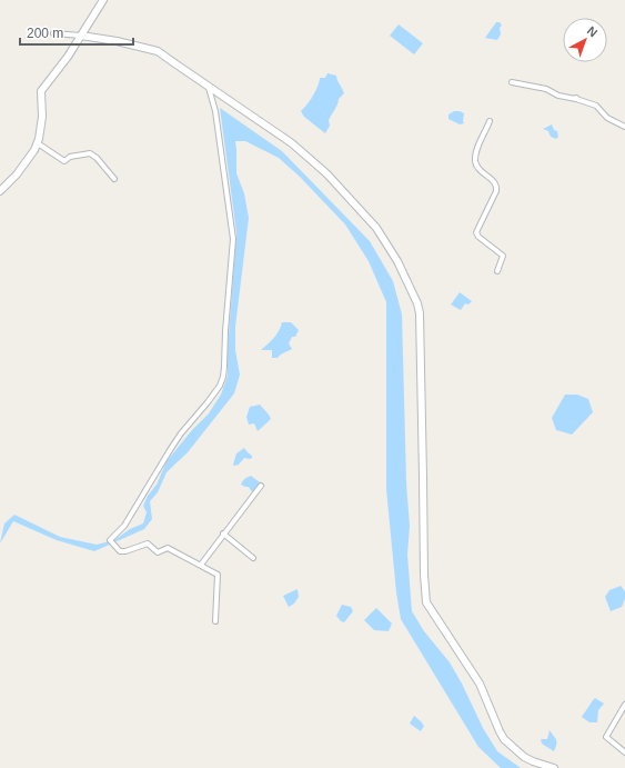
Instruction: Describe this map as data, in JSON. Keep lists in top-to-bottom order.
{
  "scale_bar": "200 m",
  "north": "top right"
}
